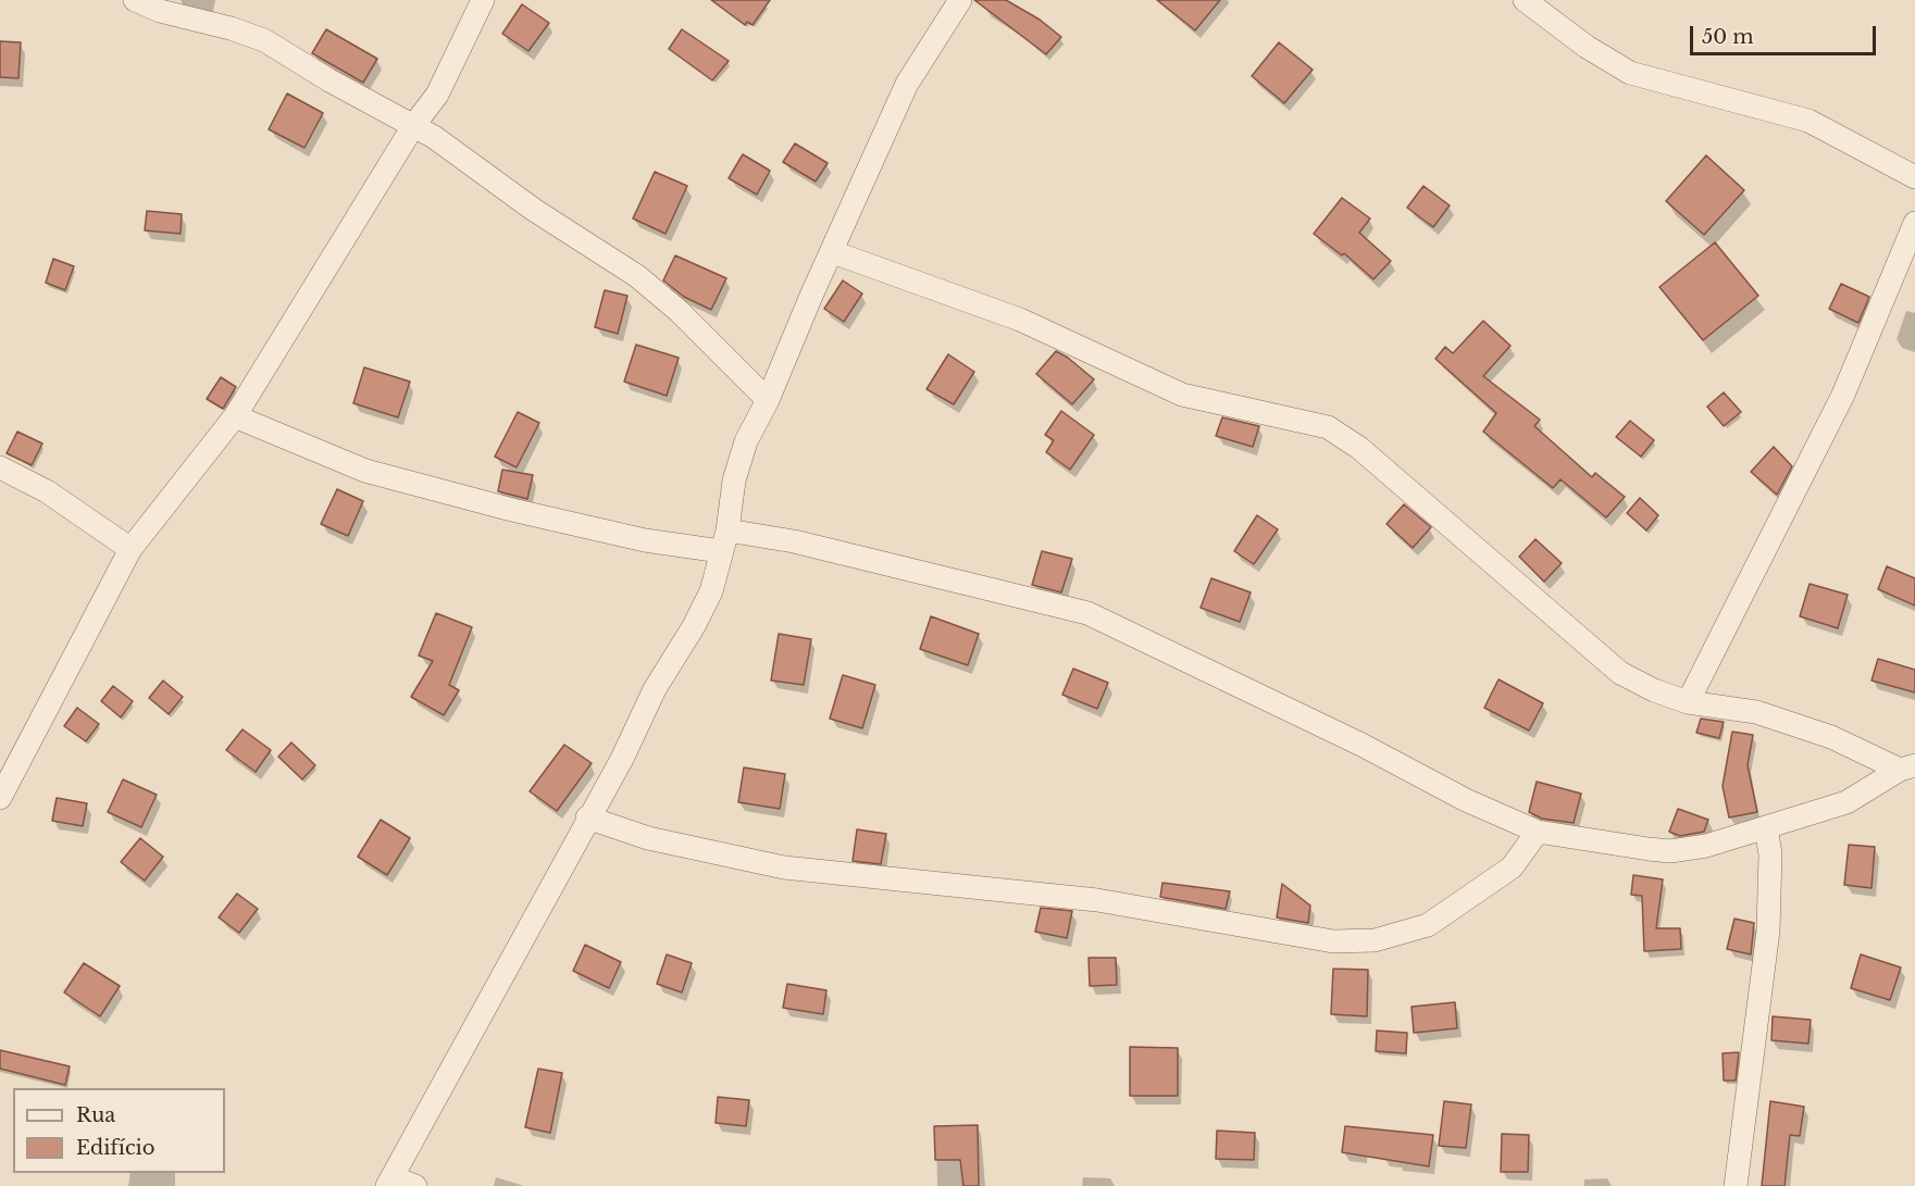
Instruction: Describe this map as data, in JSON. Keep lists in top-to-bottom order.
{
  "legend": ["Rua", "Edifício"],
  "scale_bar": "50 m"
}
